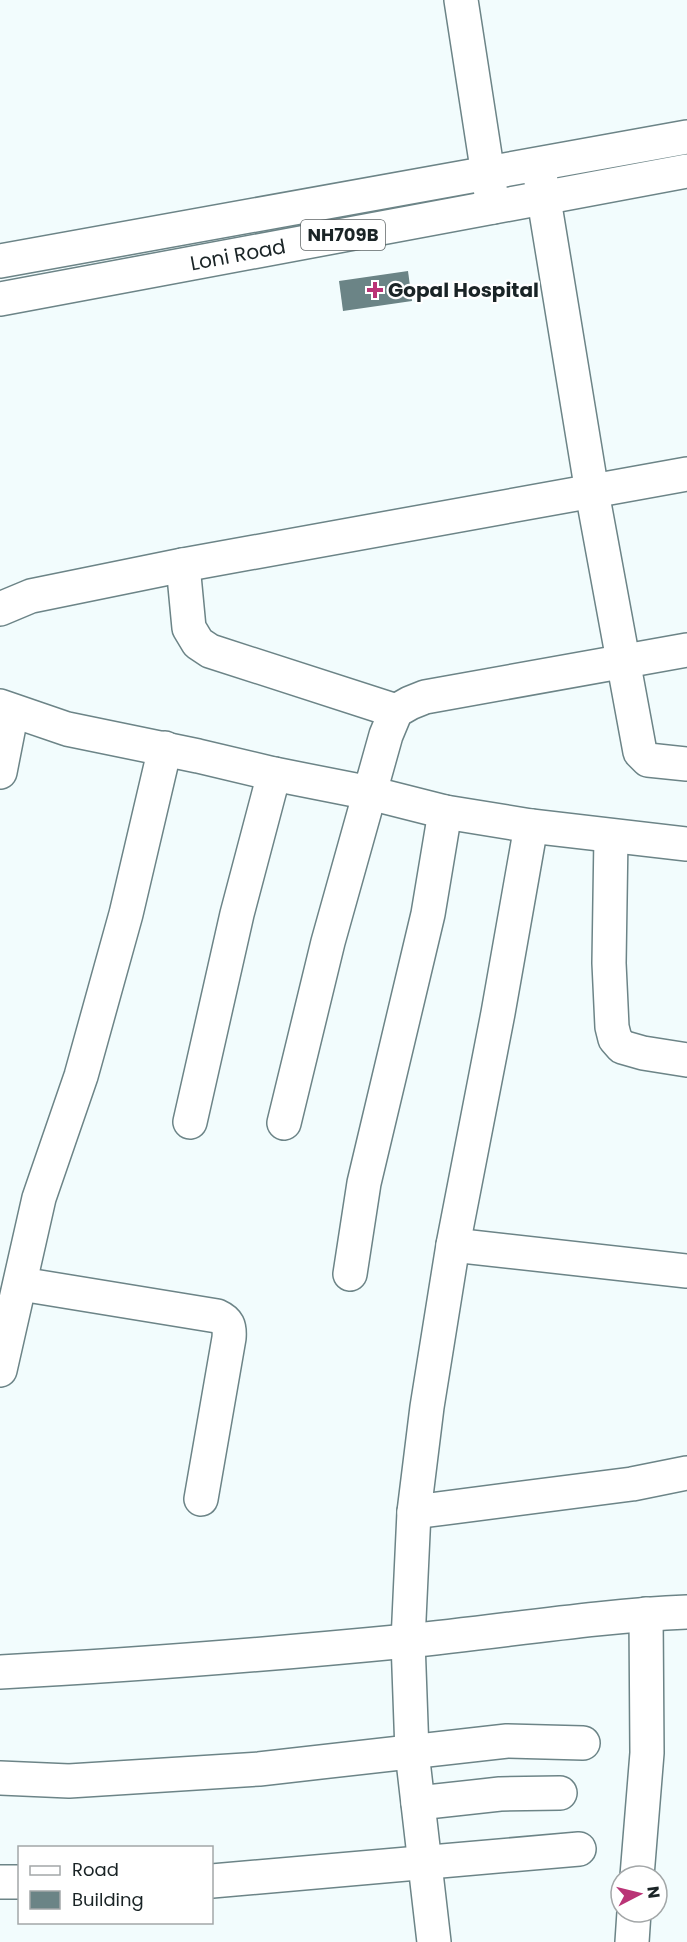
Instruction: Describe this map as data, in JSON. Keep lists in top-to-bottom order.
{
  "streets": {
    "main road": ["NH709B", "Loni Road"]
  },
  "places": {
    "health": ["Gopal Hospital"]
  },
  "legend": ["Road", "Building"],
  "north": "right"
}
